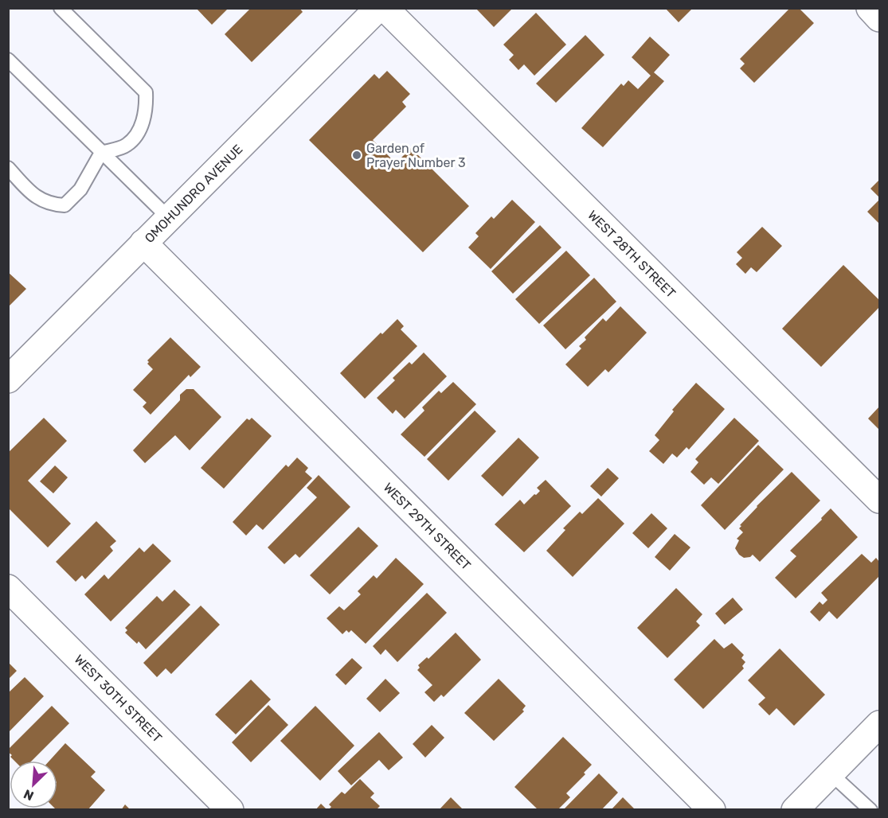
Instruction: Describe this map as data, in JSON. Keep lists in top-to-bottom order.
{
  "streets": {
    "street": [
      "OMOHUNDRO AVENUE",
      "WEST 28TH STREET",
      "WEST 29TH STREET",
      "WEST 30TH STREET"
    ]
  },
  "crossings": [
    ["OMOHUNDRO AVENUE", "WEST 29TH STREET"]
  ],
  "places": ["Garden of Prayer Number 3"],
  "north": "bottom left"
}
